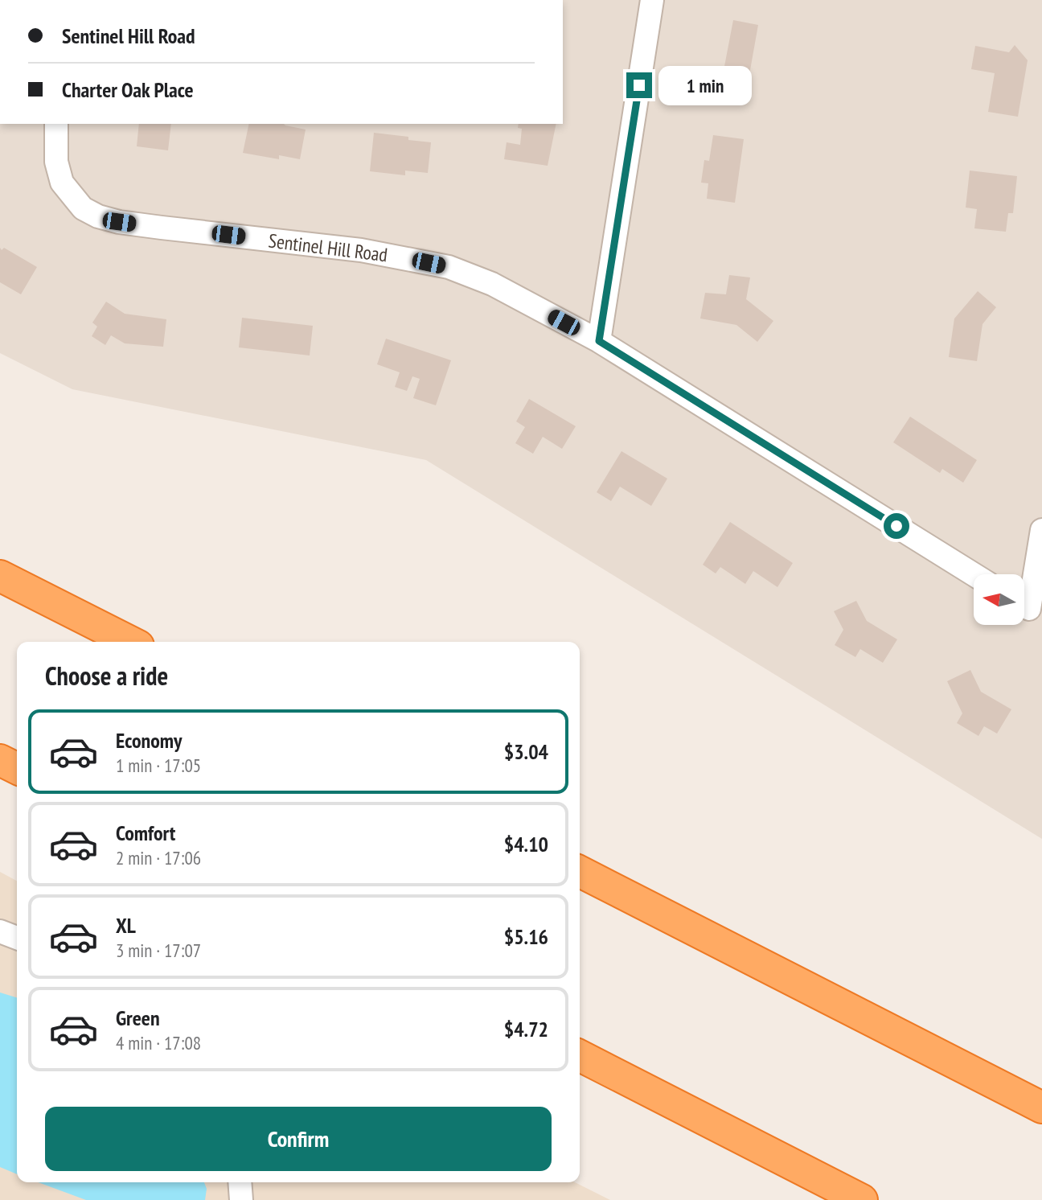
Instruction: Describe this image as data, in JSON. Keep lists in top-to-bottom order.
{
  "streets": {
    "street": ["Sentinel Hill Road"]
  },
  "north": "left",
  "page": {
    "banner": ["Sentinel Hill Road", "Charter Oak Place"],
    "bubble": "1 min",
    "heading": "Choose a ride",
    "list": [
      {
        "name": "Economy",
        "note": "1 min · 17:05",
        "value": "$3.04"
      },
      {
        "name": "Comfort",
        "note": "2 min · 17:06",
        "value": "$4.10"
      },
      {
        "name": "XL",
        "note": "3 min · 17:07",
        "value": "$5.16"
      },
      {
        "name": "Green",
        "note": "4 min · 17:08",
        "value": "$4.72"
      }
    ],
    "buttons": "Confirm"
  }
}
